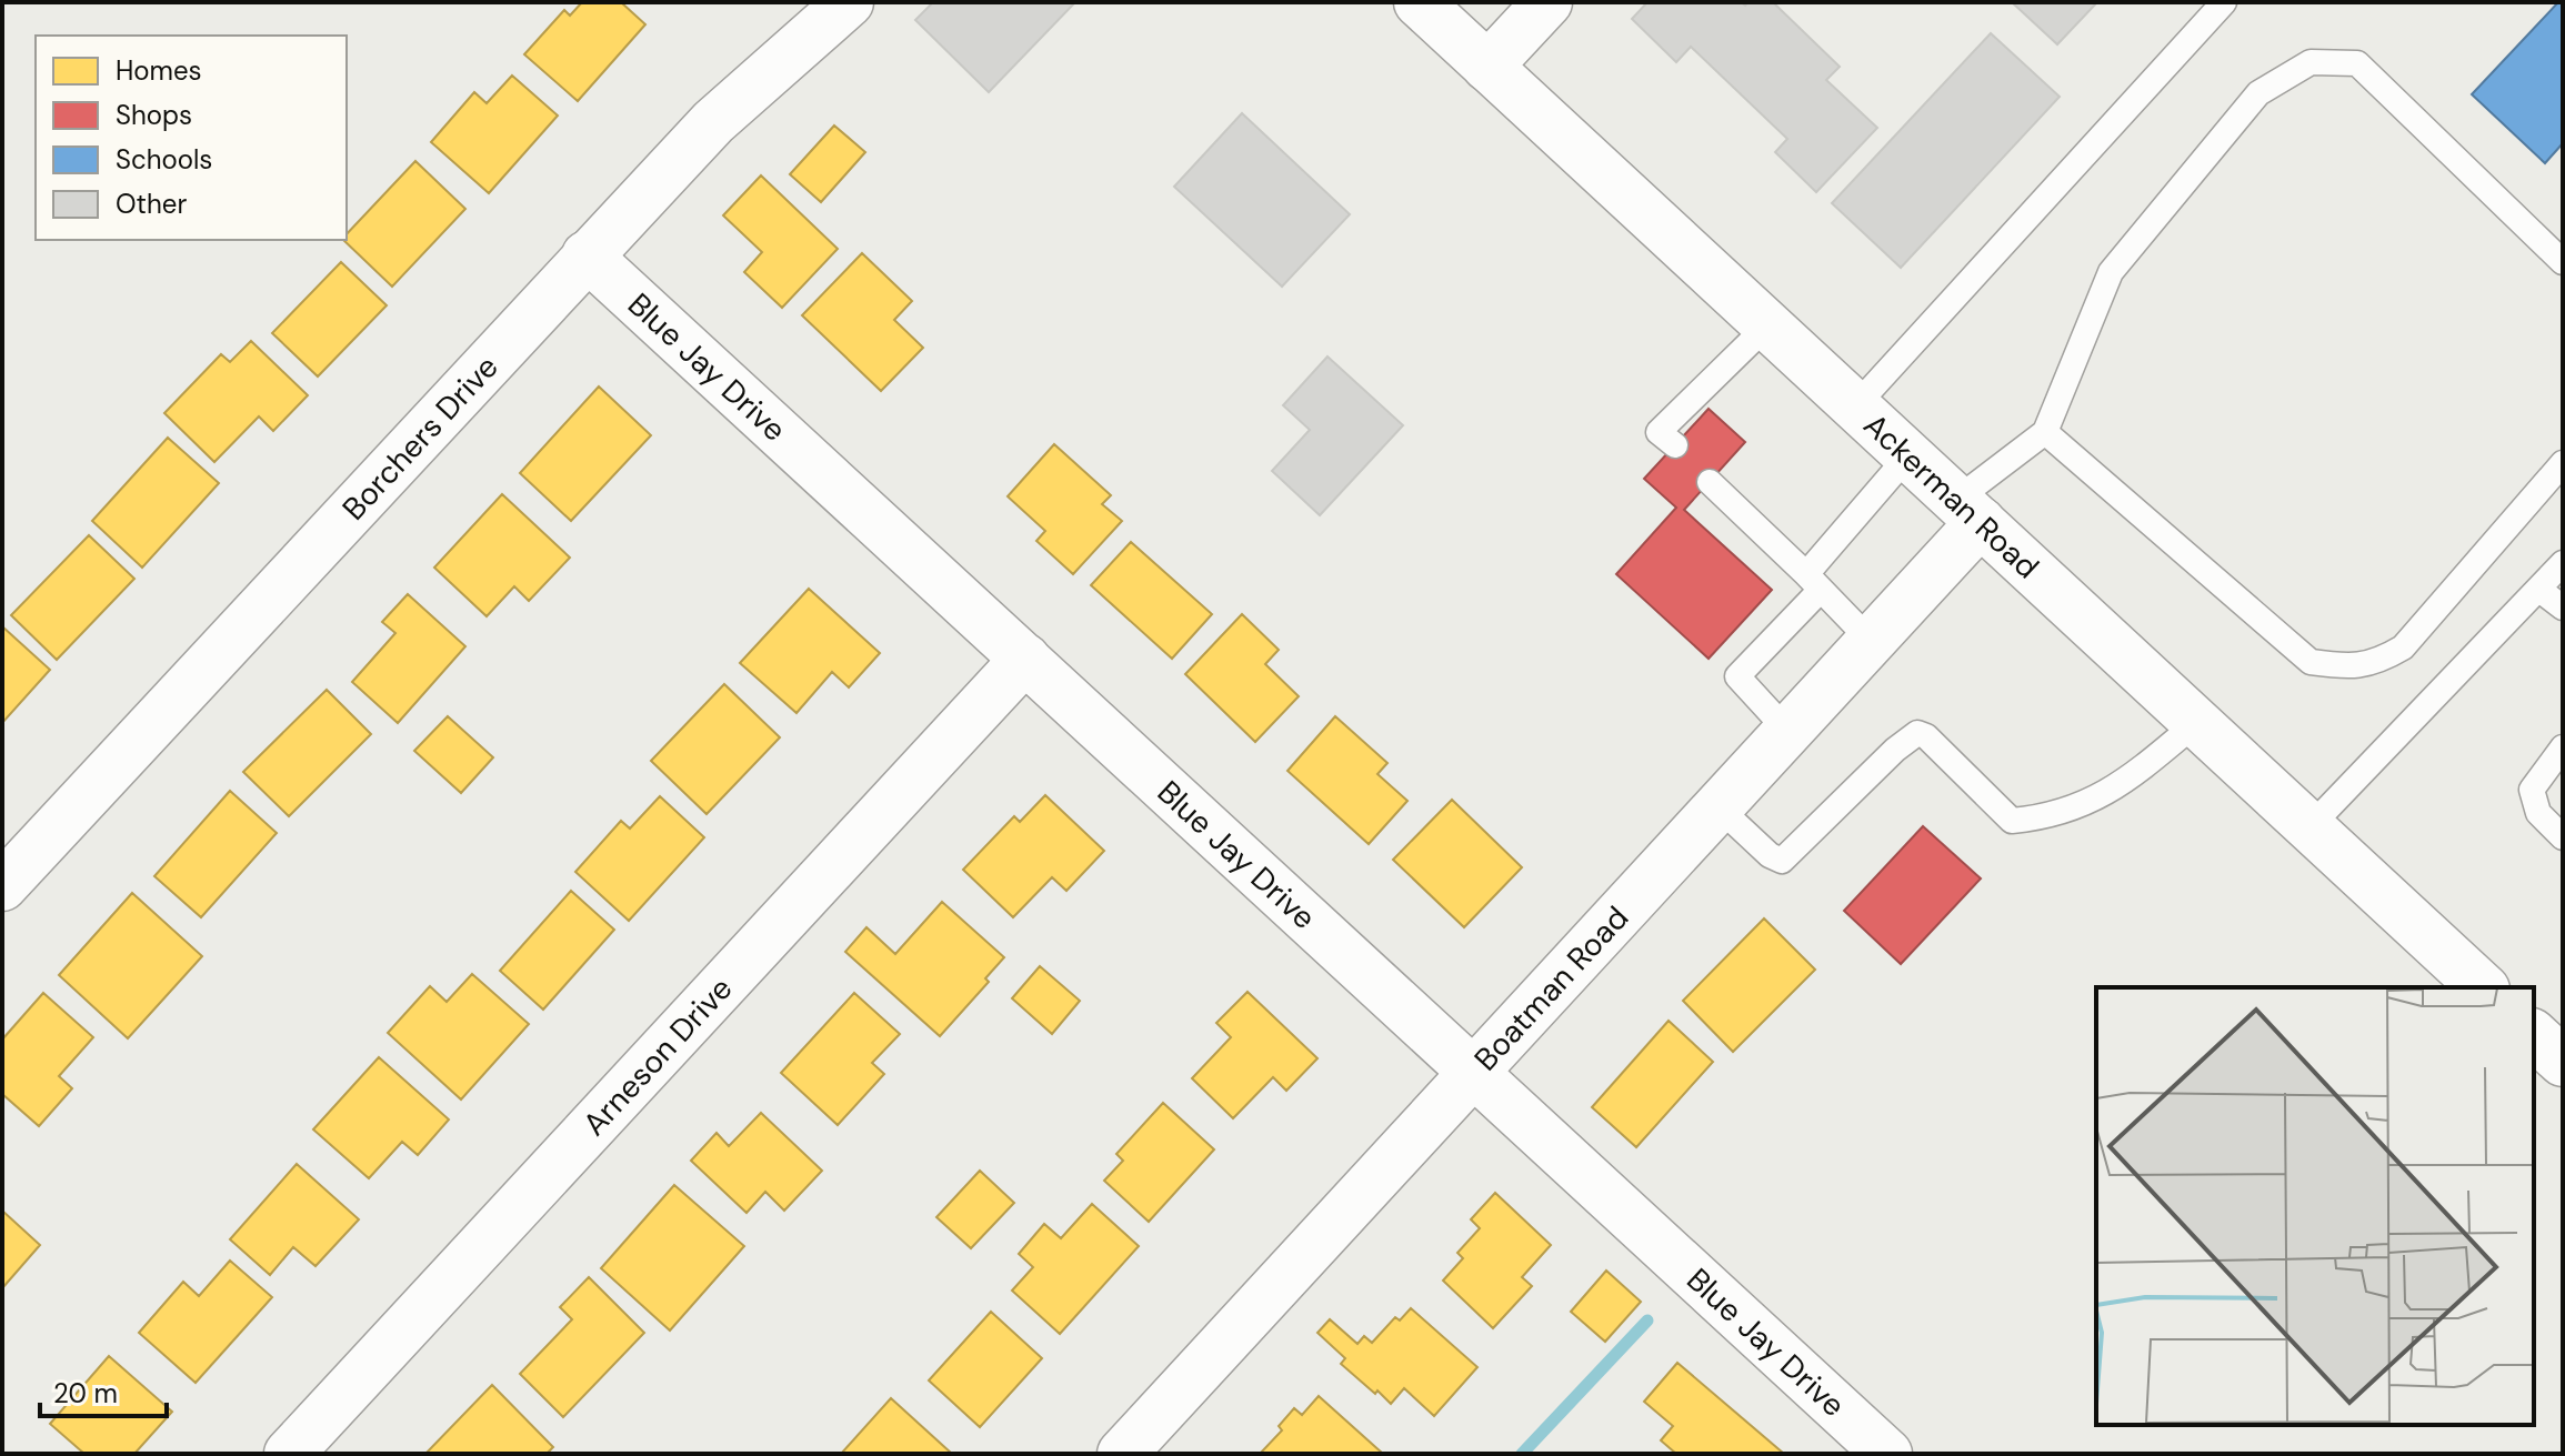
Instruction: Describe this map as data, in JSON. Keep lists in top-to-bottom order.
{
  "streets": {
    "street": [
      "Blue Jay Drive",
      "Borchers Drive",
      "Ackerman Road",
      "Boatman Road",
      "Arneson Drive"
    ]
  },
  "crossings": [
    ["Blue Jay Drive", "Borchers Drive"],
    ["Blue Jay Drive", "Boatman Road"],
    ["Blue Jay Drive", "Arneson Drive"],
    ["Ackerman Road", "Boatman Road"]
  ],
  "legend": [
    "Homes",
    "Shops",
    "Schools",
    "Other"
  ],
  "scale_bar": "20 m"
}
